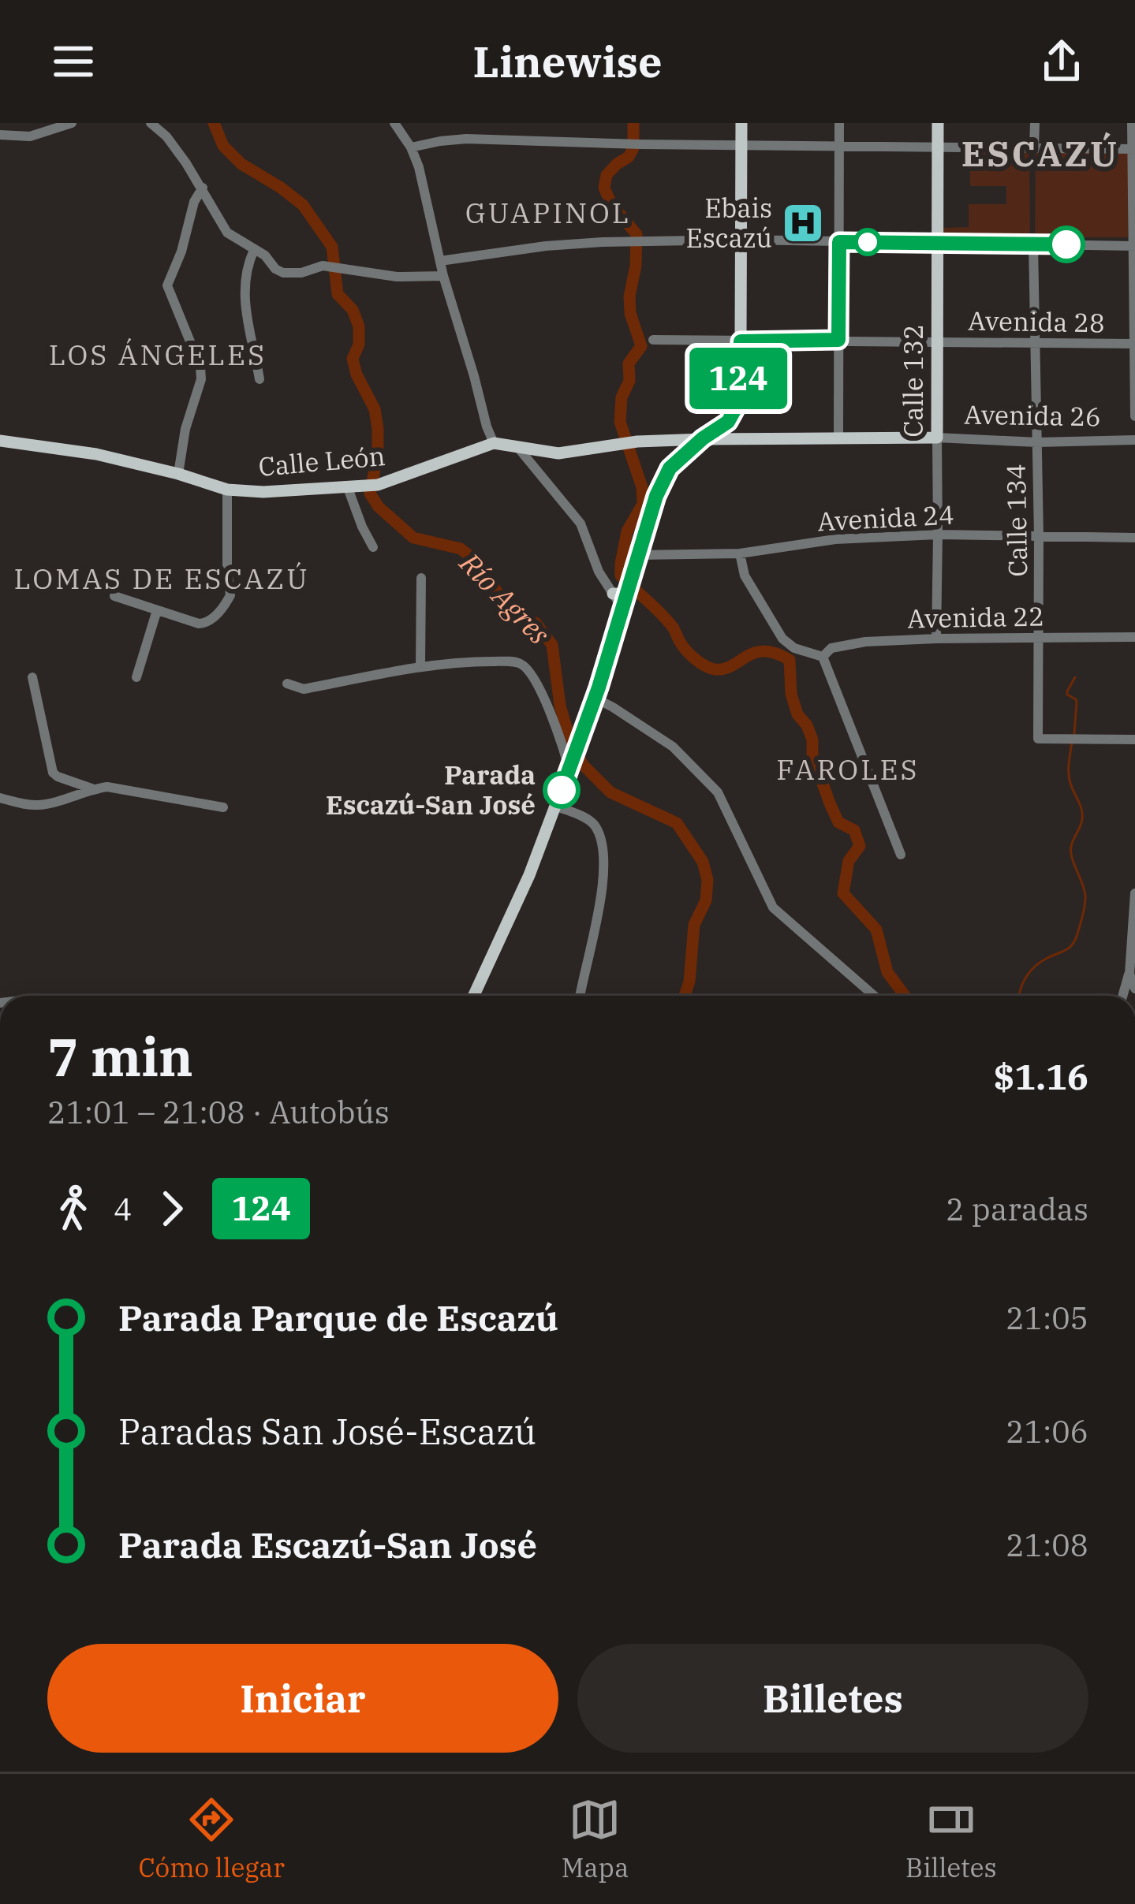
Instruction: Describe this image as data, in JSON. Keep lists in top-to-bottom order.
{
  "streets": {
    "main road": ["Calle 132", "Avenida 26", "Calle León"],
    "street": [
      "Avenida 28",
      "Avenida 24",
      "Calle 134",
      "Avenida 22"
    ]
  },
  "crossings": [
    ["Avenida 28", "Calle 132"],
    ["Avenida 28", "Calle 134"],
    ["Calle 132", "Avenida 26"],
    ["Calle 132", "Avenida 24"],
    ["Calle 132", "Avenida 22"],
    ["Avenida 26", "Calle 134"],
    ["Avenida 24", "Calle 134"],
    ["Calle 134", "Avenida 22"]
  ],
  "districts": [
    "ESCAZÚ",
    "GUAPINOL",
    "LOS ÁNGELES",
    "LOMAS DE ESCAZÚ",
    "FAROLES"
  ],
  "water": ["Río Agres"],
  "places": {
    "hospital": ["Ebais Escazú"],
    "other": ["Parada Escazú-San José"]
  },
  "lines": ["bus line 124"],
  "page": {
    "header": "Linewise",
    "on_map": "124",
    "heading": ["7 min", "21:01 – 21:08 · Autobús", "$1.16"],
    "legs": ["4", "124", "2 paradas"],
    "list": [
      {
        "name": "Parada Parque de Escazú",
        "value": "21:05"
      },
      {
        "name": "Paradas San José-Escazú",
        "value": "21:06"
      },
      {
        "name": "Parada Escazú-San José",
        "value": "21:08"
      }
    ],
    "buttons": ["Iniciar", "Billetes"],
    "tabs": ["Cómo llegar", "Mapa", "Billetes"]
  }
}
